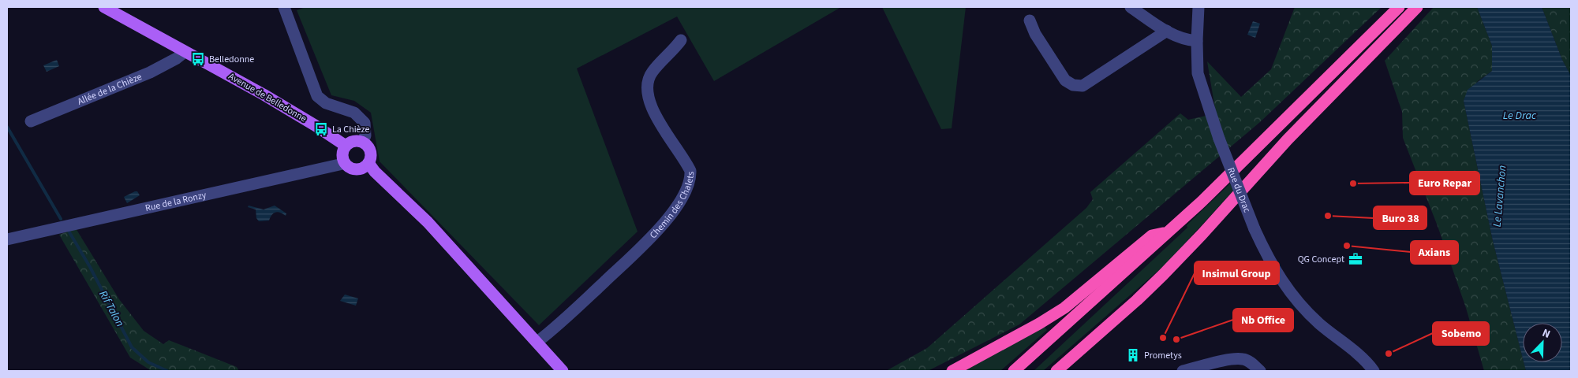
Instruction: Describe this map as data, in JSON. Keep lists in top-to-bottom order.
{
  "streets": {
    "main road": ["Avenue de Belledonne"],
    "street": [
      "Allée de la Chièze",
      "Rue du Drac",
      "Rue de la Ronzy",
      "Chemin des Chalets"
    ]
  },
  "crossings": [
    ["Allée de la Chièze", "Avenue de Belledonne"],
    ["Avenue de Belledonne", "Rue de la Ronzy"]
  ],
  "water": ["Le Drac", "Le Lavanchon", "Rif Talon"],
  "places": {
    "bus stop": ["Belledonne", "La Chièze"],
    "other": [
      "Euro Repar",
      "Buro 38",
      "Axians",
      "Insimul Group",
      "Nb Office",
      "Sobemo"
    ],
    "office": ["QG Concept"],
    "building": ["Prometys"]
  },
  "north": "top right"
}
